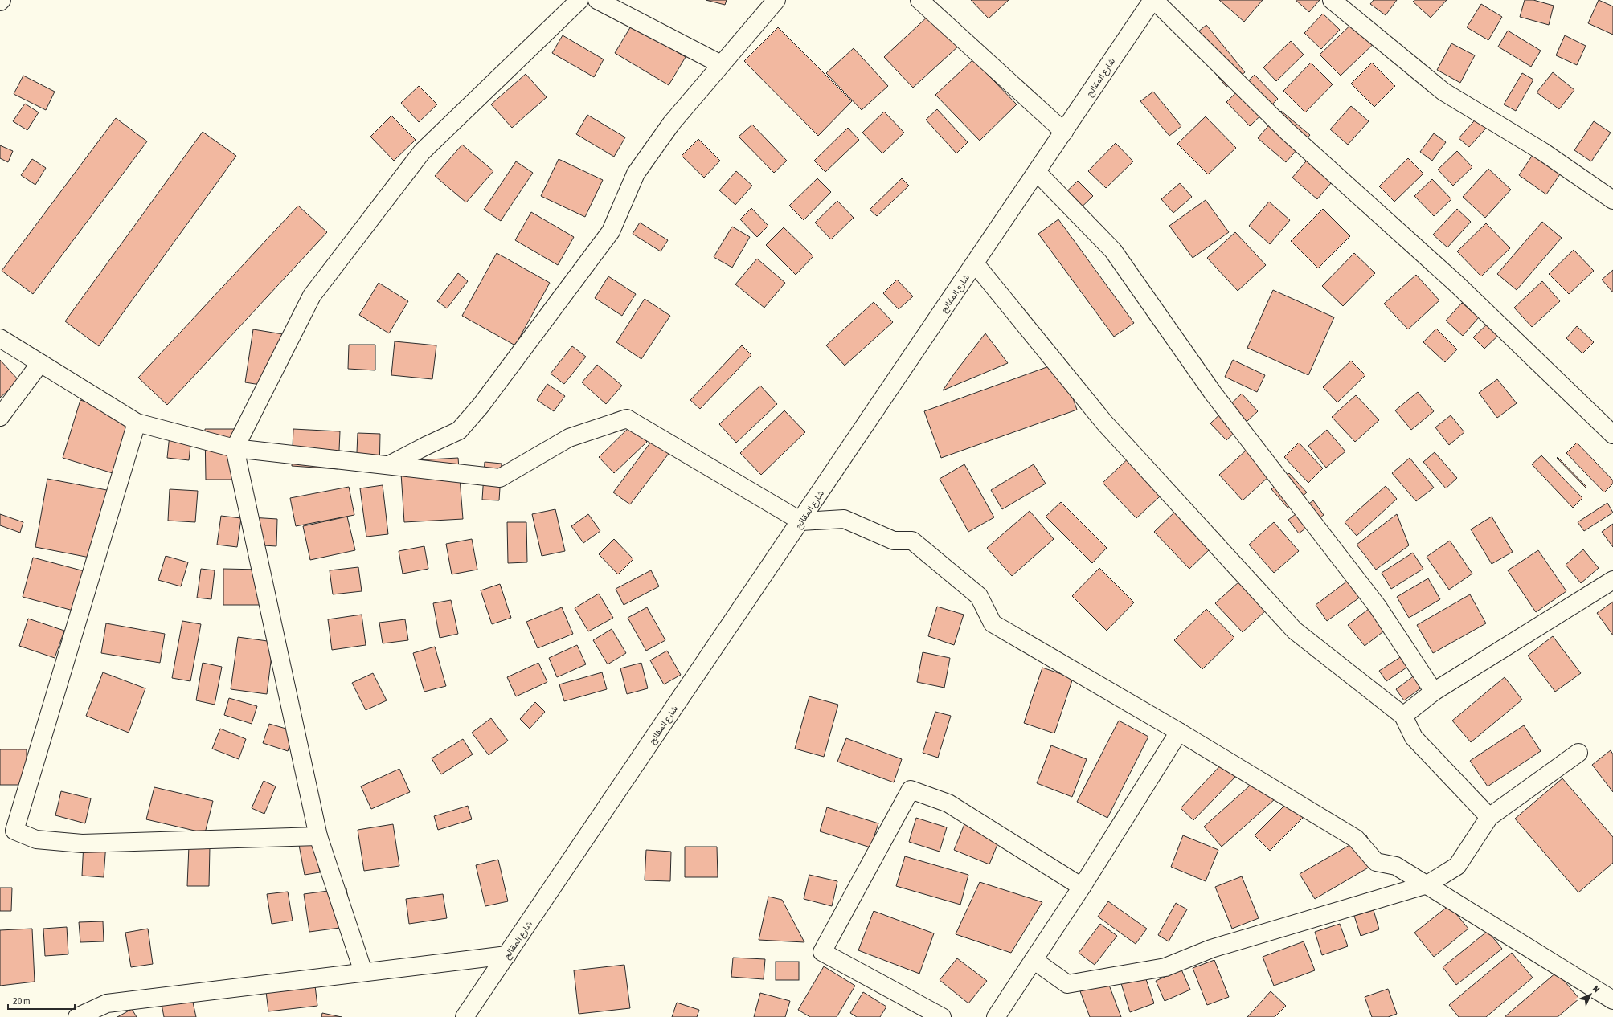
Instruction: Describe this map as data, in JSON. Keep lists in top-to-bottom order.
{
  "streets": {
    "street": ["شارع المقالح"]
  },
  "scale_bar": "20 m",
  "north": "top right"
}
